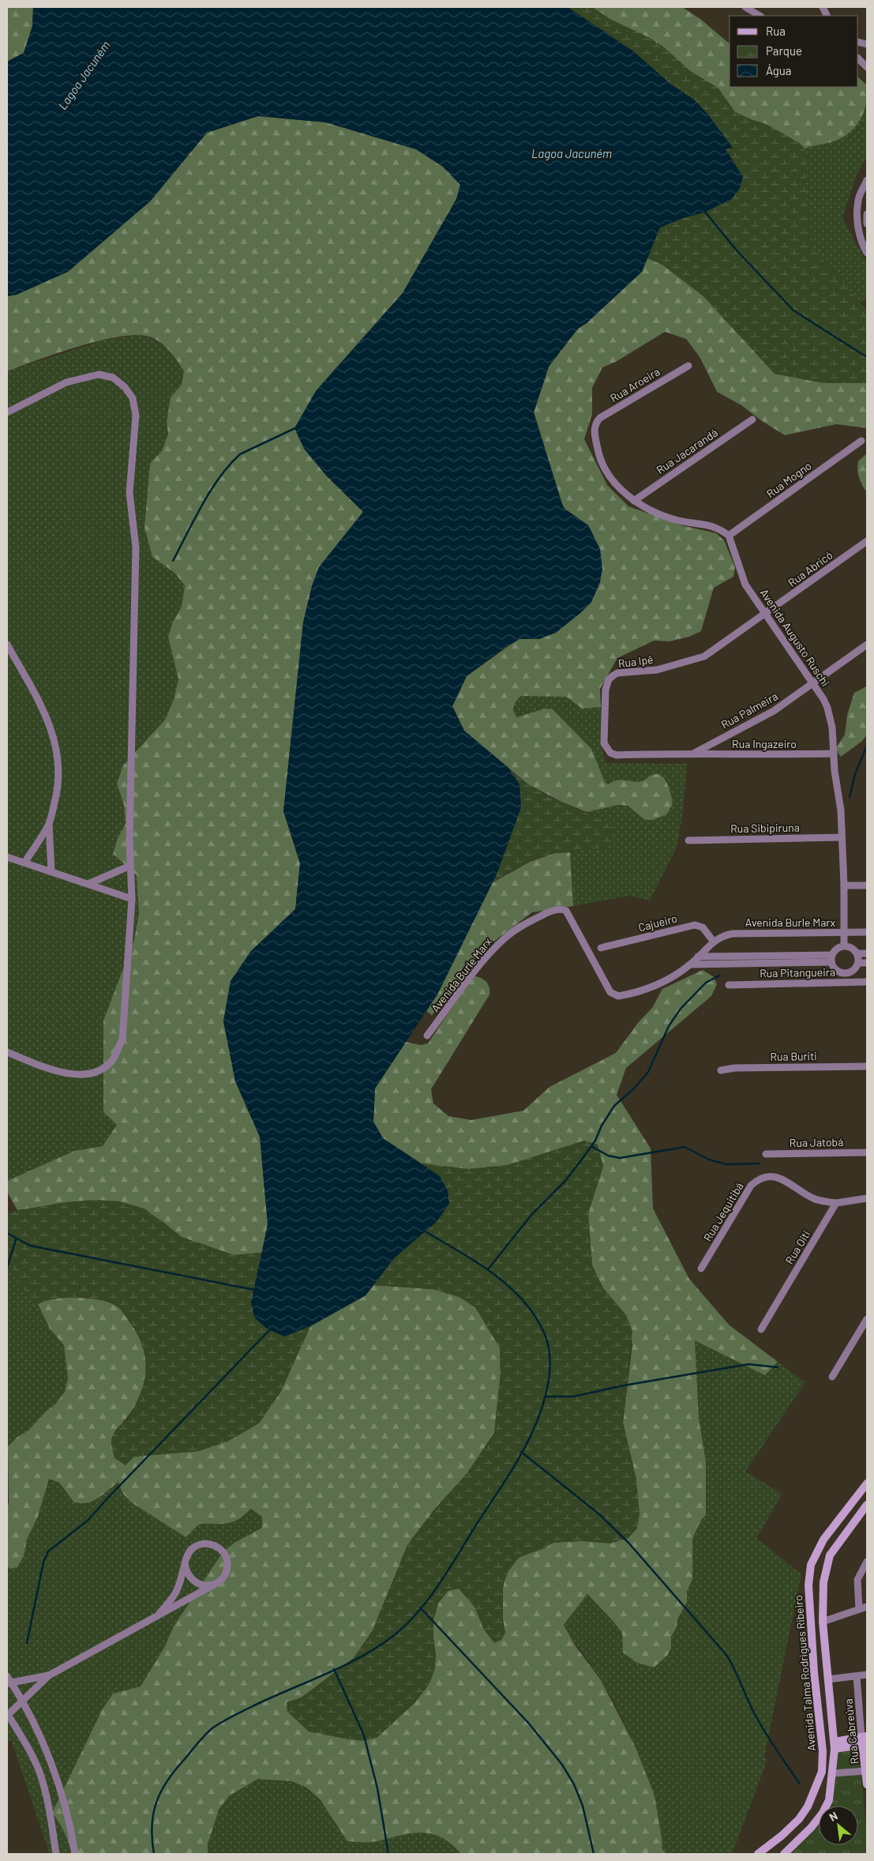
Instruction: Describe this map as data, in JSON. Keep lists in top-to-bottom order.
{
  "streets": {
    "main road": ["Avenida Talma Rodrigues Ribeiro", "Rua Cabreúva"],
    "street": [
      "Rua Aroeira",
      "Rua Jacarandá",
      "Rua Mogno",
      "Rua Abricó",
      "Avenida Augusto Ruschi",
      "Rua Ipê",
      "Rua Palmeira",
      "Rua Ingazeiro",
      "Rua Sibipiruna",
      "Avenida Burle Marx",
      "Cajueiro",
      "Rua Pitangueira",
      "Rua Buriti",
      "Rua Jatobá",
      "Rua Jequitibá",
      "Rua Oití"
    ]
  },
  "crossings": [
    ["Rua Aroeira", "Rua Jacarandá"],
    ["Rua Mogno", "Avenida Augusto Ruschi"],
    ["Rua Abricó", "Avenida Augusto Ruschi"],
    ["Rua Abricó", "Rua Ipê"],
    ["Avenida Augusto Ruschi", "Rua Ipê"],
    ["Avenida Augusto Ruschi", "Rua Palmeira"],
    ["Avenida Augusto Ruschi", "Rua Ingazeiro"],
    ["Avenida Augusto Ruschi", "Rua Sibipiruna"],
    ["Avenida Augusto Ruschi", "Avenida Burle Marx"],
    ["Rua Ipê", "Rua Palmeira"],
    ["Rua Ipê", "Rua Ingazeiro"],
    ["Rua Palmeira", "Rua Ingazeiro"],
    ["Avenida Burle Marx", "Cajueiro"],
    ["Rua Jequitibá", "Rua Oití"]
  ],
  "water": ["Lagoa Jacuném"],
  "legend": ["Rua", "Parque", "Água"],
  "north": "top left"
}
